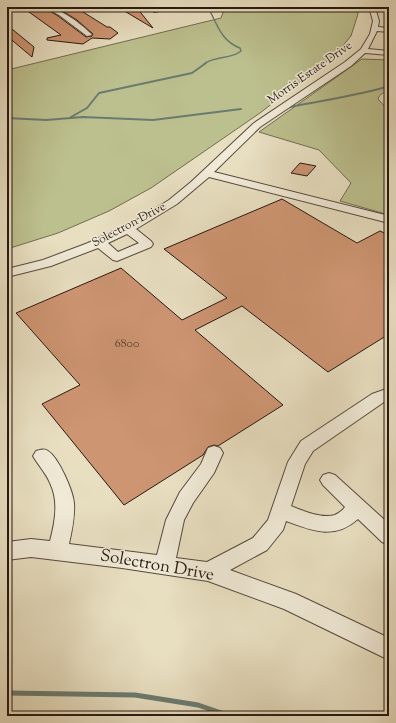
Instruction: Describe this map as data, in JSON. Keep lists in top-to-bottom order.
{
  "streets": {
    "street": ["Morris Estate Drive", "Solectron Drive"]
  },
  "crossings": [
    ["Morris Estate Drive", "Solectron Drive"]
  ],
  "house_numbers": ["6800"]
}
